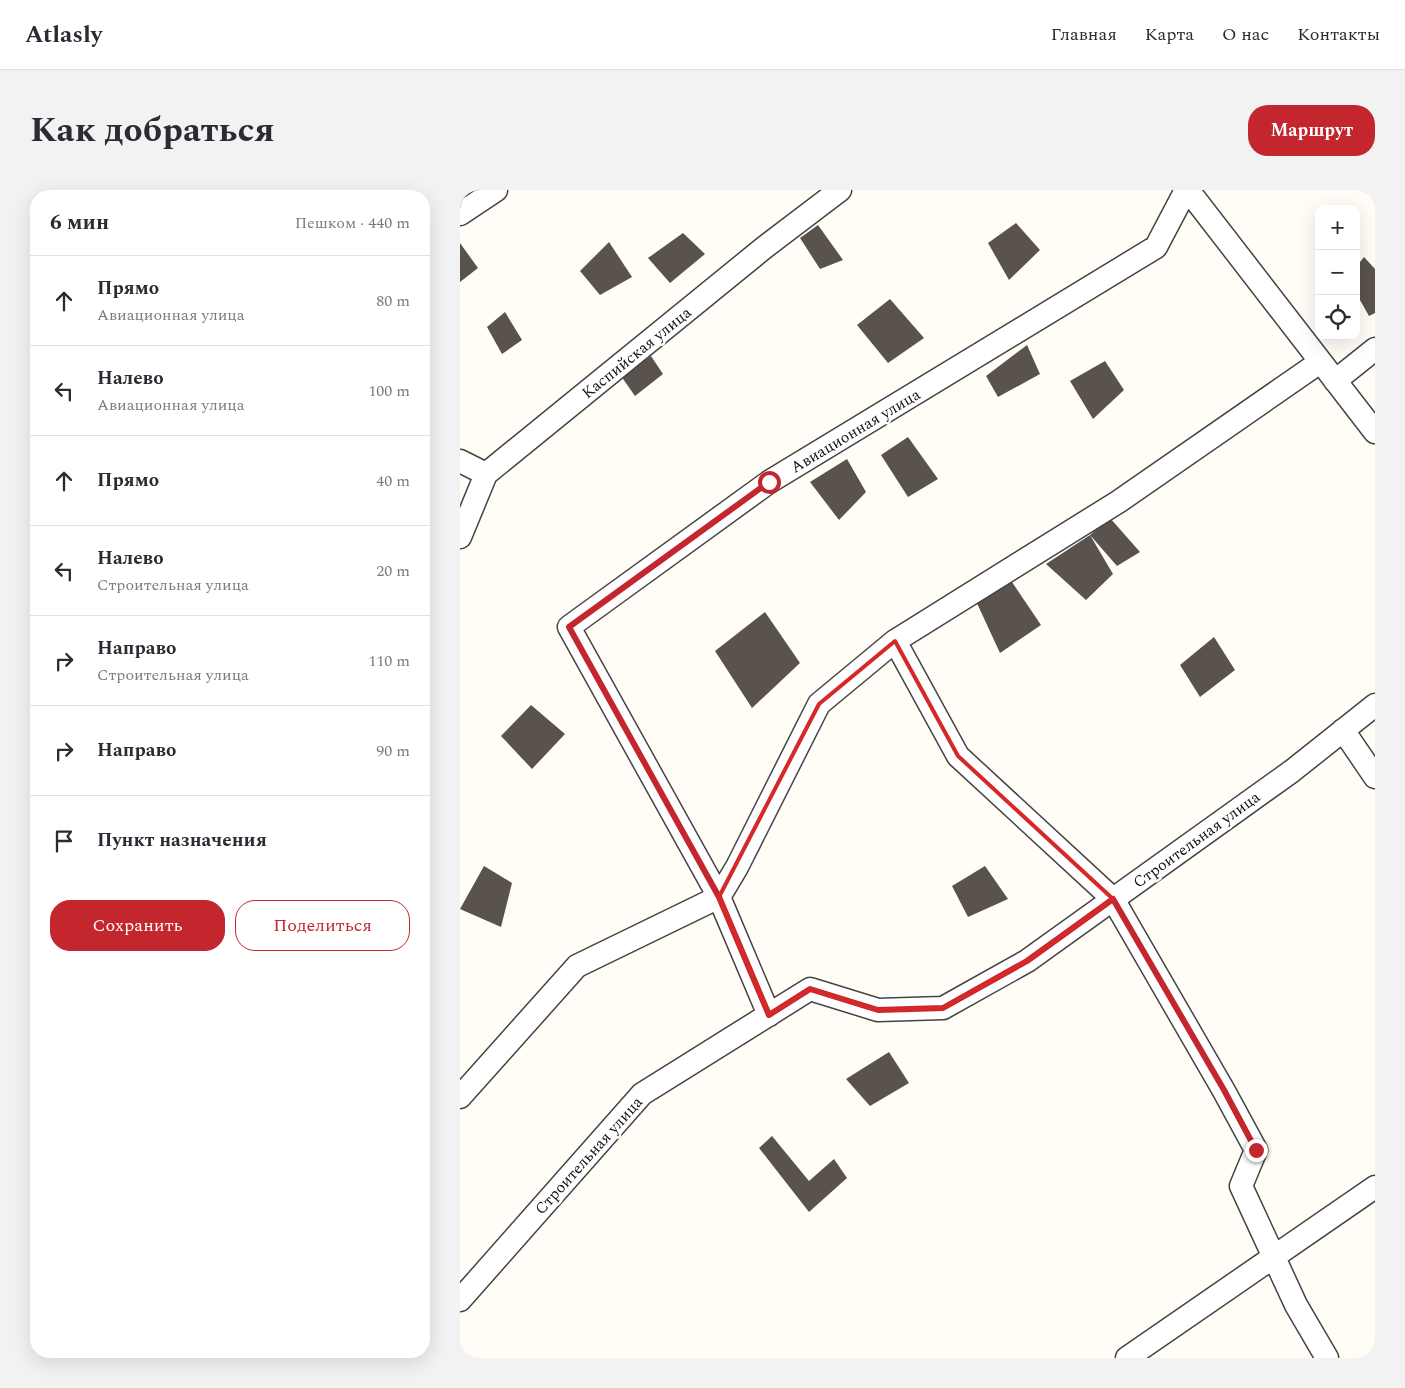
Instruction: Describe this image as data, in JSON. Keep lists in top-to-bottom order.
{
  "streets": {
    "street": ["Каспийская улица", "Авиационная улица", "Строительная улица"]
  },
  "page": {
    "header": "Atlasly",
    "nav": [
      "Главная",
      "Карта",
      "О нас",
      "Контакты"
    ],
    "title": "Как добраться",
    "buttons": [
      "Маршрут",
      ["Сохранить", "Поделиться"]
    ],
    "heading": ["6 мин", "Пешком · 440 m"],
    "map_buttons": ["+", "−"],
    "list": [
      ["Прямо", "Авиационная улица", "80 m"],
      ["Налево", "Авиационная улица", "100 m"],
      ["Прямо", "40 m"],
      ["Налево", "Строительная улица", "20 m"],
      ["Направо", "Строительная улица", "110 m"],
      ["Направо", "90 m"],
      "Пункт назначения"
    ]
  }
}
